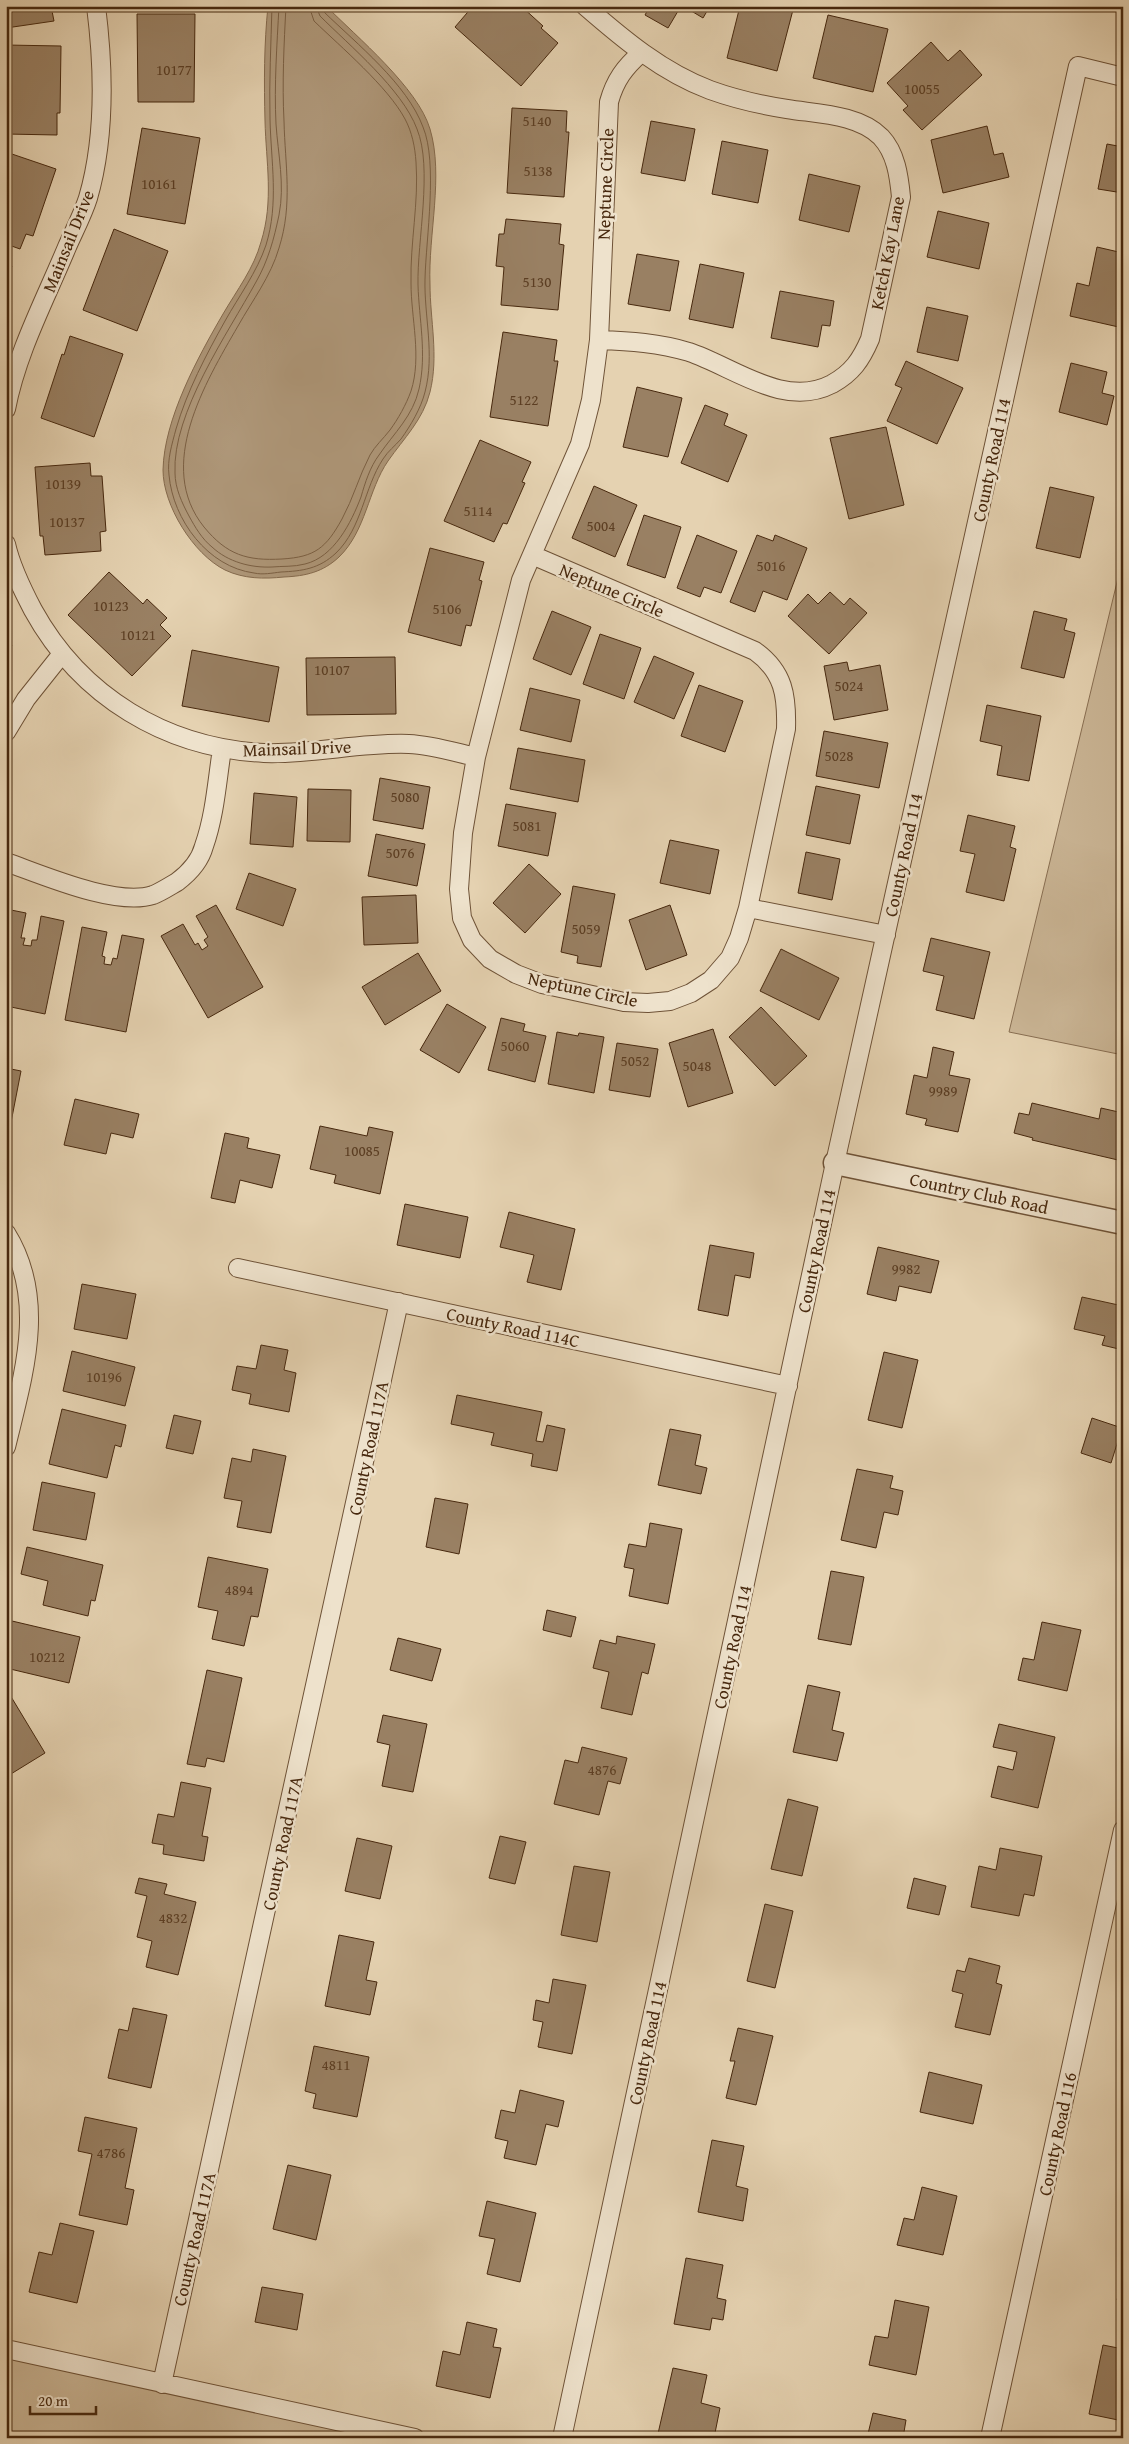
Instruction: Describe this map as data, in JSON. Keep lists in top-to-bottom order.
{
  "streets": {
    "street": [
      "Neptune Circle",
      "Mainsail Drive",
      "Ketch Kay Lane",
      "County Road 114",
      "Country Club Road",
      "County Road 114C",
      "County Road 117A",
      "County Road 116"
    ]
  },
  "crossings": [
    ["Neptune Circle", "Mainsail Drive"],
    ["Neptune Circle", "Ketch Kay Lane"],
    ["County Road 114", "Country Club Road"],
    ["County Road 114", "County Road 114C"],
    ["County Road 114C", "County Road 117A"]
  ],
  "house_numbers": [
    "10177",
    "10055",
    "5140",
    "5138",
    "10161",
    "5130",
    "5122",
    "10139",
    "5114",
    "10137",
    "5004",
    "5016",
    "10123",
    "5106",
    "10121",
    "10107",
    "5024",
    "5028",
    "5080",
    "5081",
    "5076",
    "5059",
    "5060",
    "5052",
    "5048",
    "9989",
    "10085",
    "9982",
    "10196",
    "4894",
    "10212",
    "4876",
    "4832",
    "4811",
    "4786"
  ],
  "scale_bar": "20 m"
}
